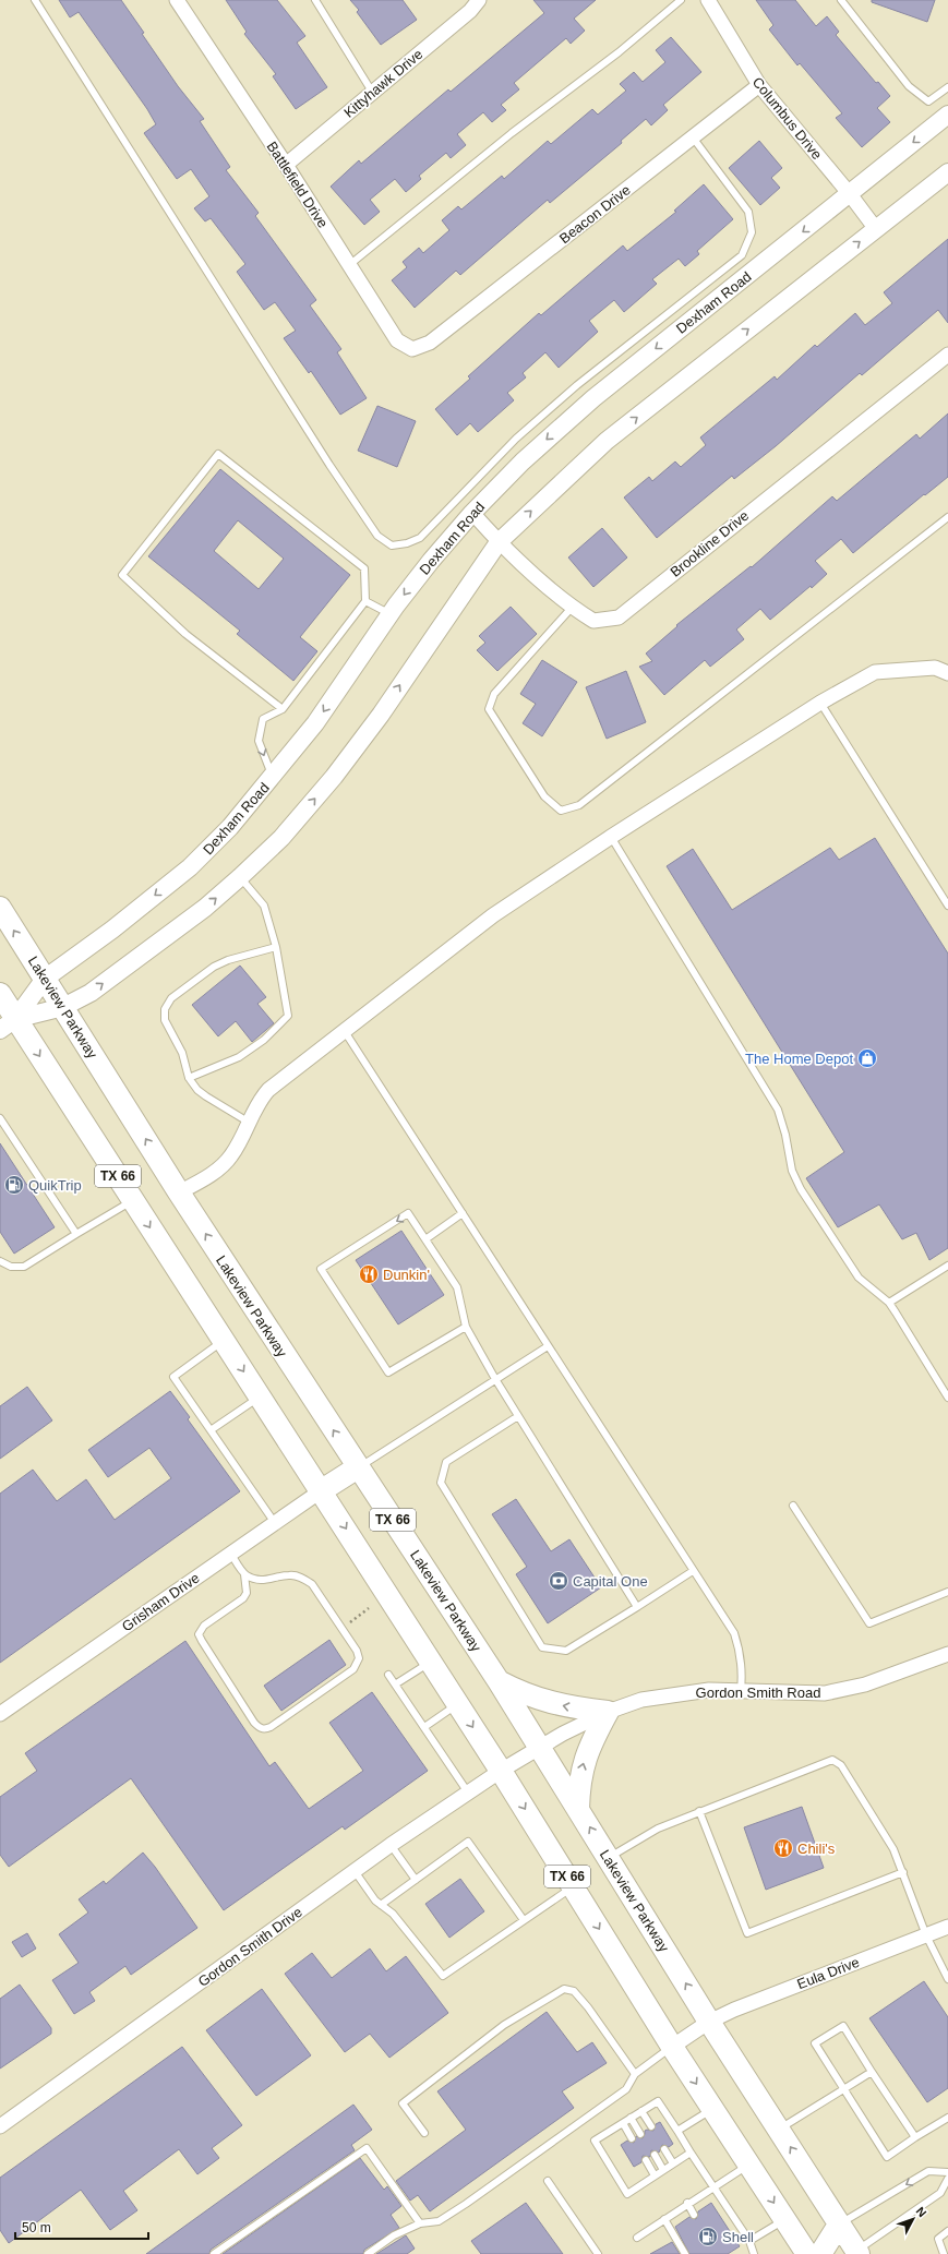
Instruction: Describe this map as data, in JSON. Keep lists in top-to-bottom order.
{
  "streets": {
    "main road": ["Lakeview Parkway", "TX 66"],
    "street": [
      "Kittyhawk Drive",
      "Columbus Drive",
      "Battlefield Drive",
      "Beacon Drive",
      "Dexham Road",
      "Brookline Drive",
      "Grisham Drive",
      "Gordon Smith Road",
      "Gordon Smith Drive",
      "Eula Drive"
    ]
  },
  "crossings": [
    ["Kittyhawk Drive", "Battlefield Drive"],
    ["Columbus Drive", "Beacon Drive"],
    ["Columbus Drive", "Dexham Road"],
    ["Battlefield Drive", "Beacon Drive"],
    ["Dexham Road", "Brookline Drive"],
    ["Dexham Road", "Lakeview Parkway"],
    ["Dexham Road", "TX 66"],
    ["Lakeview Parkway", "Gordon Smith Road"],
    ["Lakeview Parkway", "Eula Drive"],
    ["TX 66", "Grisham Drive"],
    ["TX 66", "Gordon Smith Road"],
    ["TX 66", "Gordon Smith Drive"],
    ["TX 66", "Eula Drive"],
    ["Gordon Smith Road", "Gordon Smith Drive"]
  ],
  "places": {
    "shop": ["The Home Depot"],
    "fuel station": ["QuikTrip", "Shell"],
    "restaurant": ["Dunkin'", "Chili's"],
    "bank": ["Capital One"]
  },
  "scale_bar": "50 m",
  "north": "top right"
}
